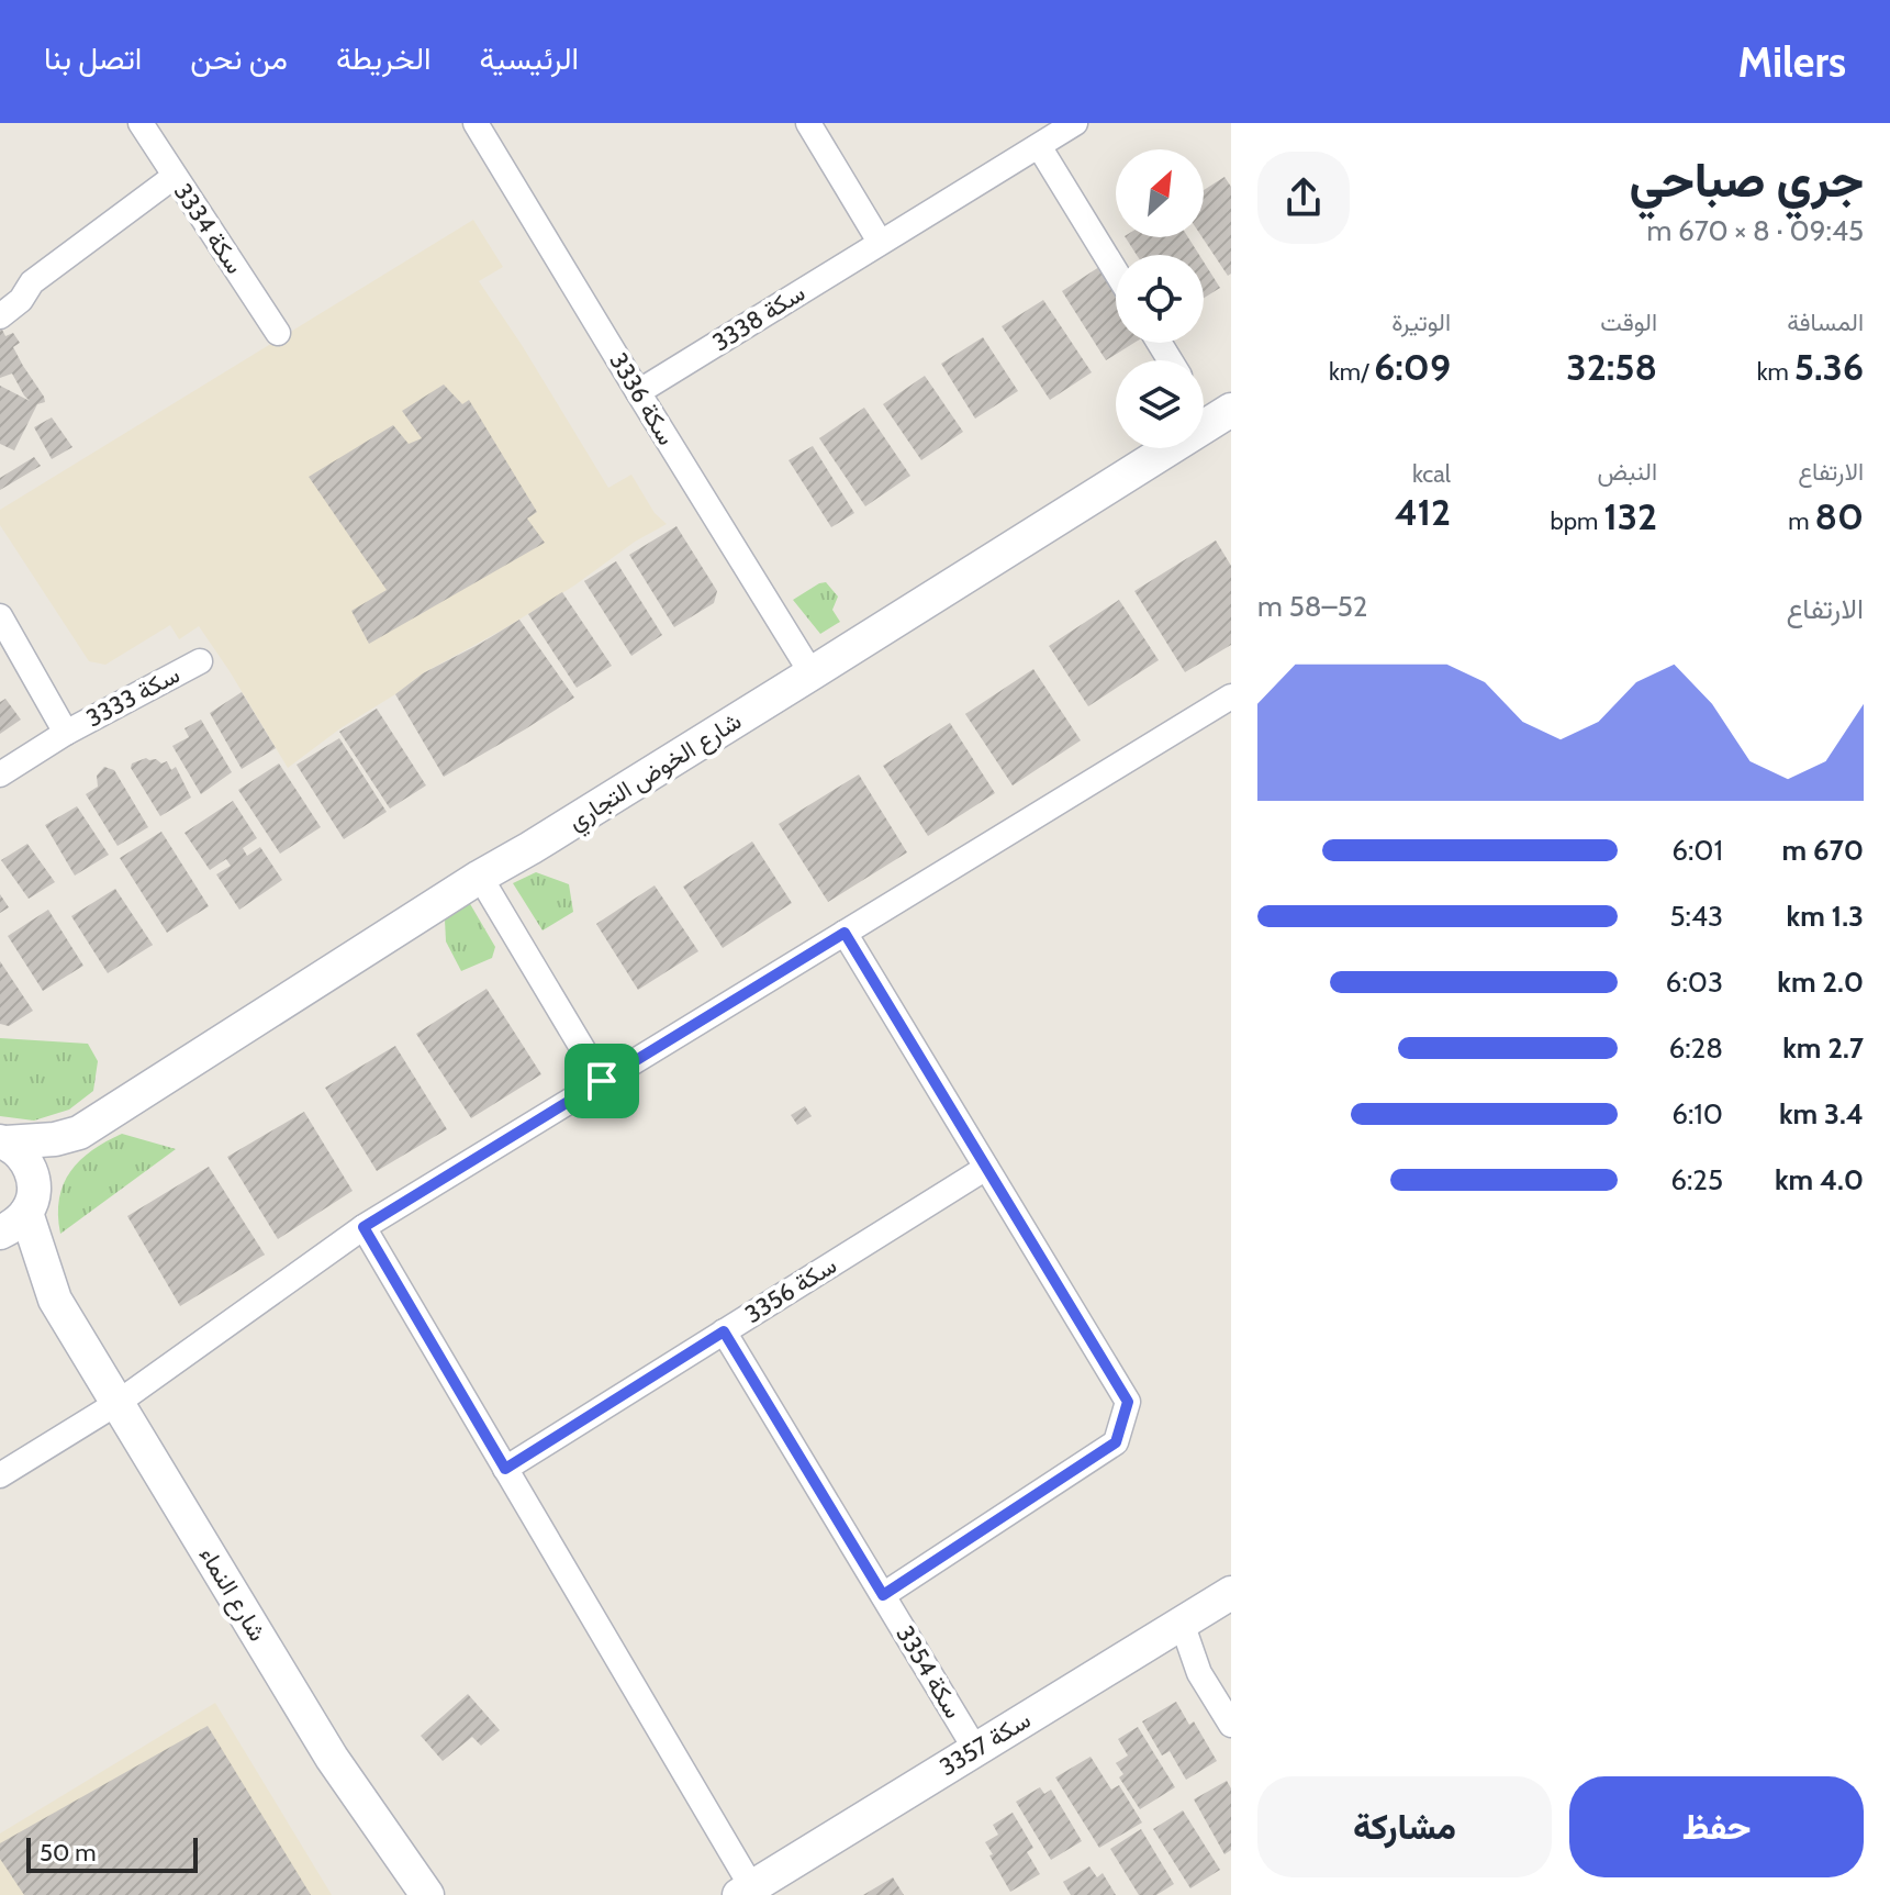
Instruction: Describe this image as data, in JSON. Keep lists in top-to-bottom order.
{
  "streets": {
    "street": [
      "سكة 3334",
      "سكة 3338",
      "سكة 3336",
      "سكة 3333",
      "شارع الخوض التجاري",
      "سكة 3356",
      "شارع النماء",
      "سكة 3354",
      "سكة 3357"
    ]
  },
  "crossings": [
    ["سكة 3338", "سكة 3336"],
    ["سكة 3336", "شارع الخوض التجاري"],
    ["شارع الخوض التجاري", "شارع النماء"],
    ["سكة 3356", "سكة 3354"],
    ["سكة 3354", "سكة 3357"]
  ],
  "scale_bar": "50 m",
  "north": "top right",
  "page": {
    "header": "Milers",
    "nav": [
      "الرئيسية",
      "الخريطة",
      "من نحن",
      "اتصل بنا"
    ],
    "heading": ["جري صباحي", "09:45 · 8 × 670 m"],
    "stats": [
      ["المسافة", "5.36 km"],
      ["الوقت", "32:58"],
      ["الوتيرة", "6:09 /km"],
      ["الارتفاع", "80 m"],
      ["النبض", "132 bpm"],
      ["kcal", "412"]
    ],
    "chart": ["الارتفاع", "52–58 m"],
    "list": [
      {
        "name": "670 m",
        "note": "6:01"
      },
      {
        "name": "1.3 km",
        "note": "5:43"
      },
      {
        "name": "2.0 km",
        "note": "6:03"
      },
      {
        "name": "2.7 km",
        "note": "6:28"
      },
      {
        "name": "3.4 km",
        "note": "6:10"
      },
      {
        "name": "4.0 km",
        "note": "6:25"
      }
    ],
    "buttons": ["حفظ", "مشاركة"],
    "scale": "50 m"
  }
}
